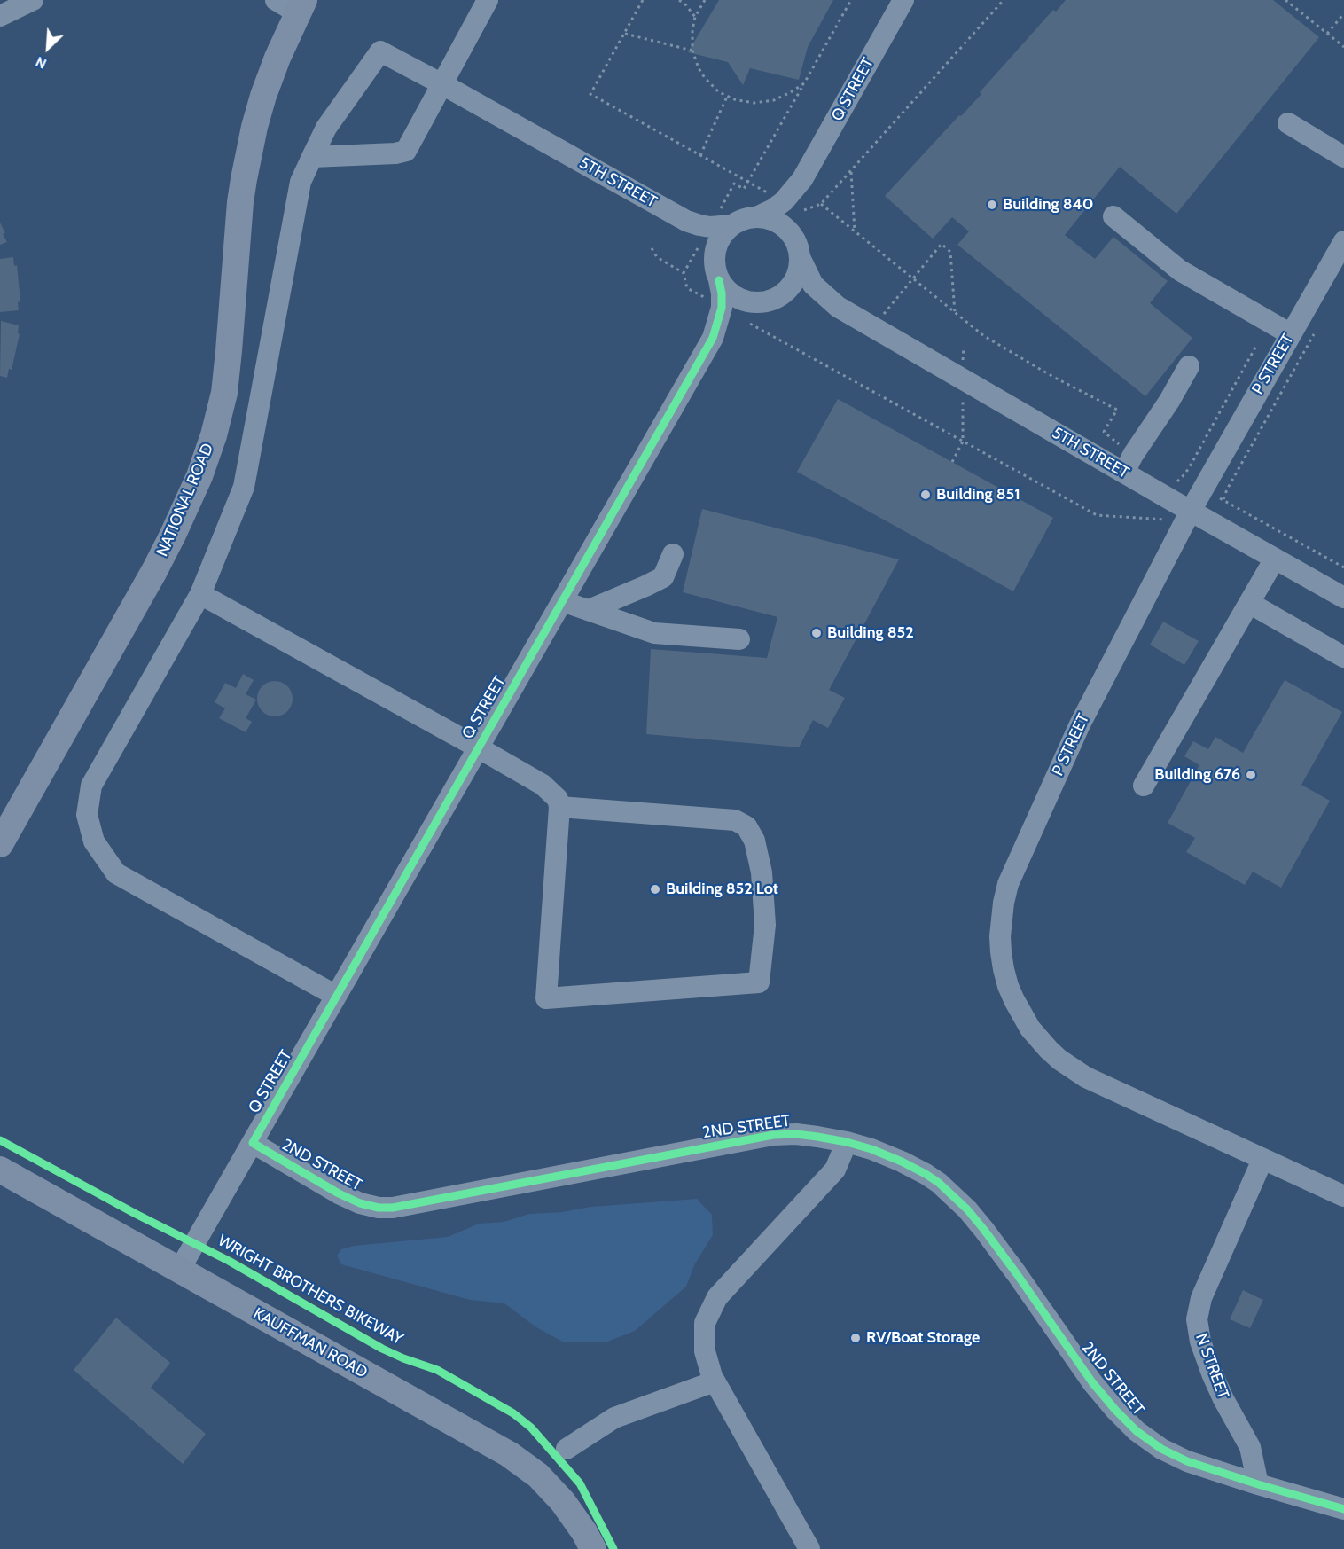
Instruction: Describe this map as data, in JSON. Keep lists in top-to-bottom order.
{
  "streets": {
    "main road": ["NATIONAL ROAD", "KAUFFMAN ROAD"],
    "street": [
      "Q STREET",
      "5TH STREET",
      "P STREET",
      "2ND STREET",
      "N STREET"
    ],
    "cycle path": ["WRIGHT BROTHERS BIKEWAY"]
  },
  "crossings": [
    ["Q STREET", "5TH STREET"],
    ["Q STREET", "2ND STREET"],
    ["Q STREET", "KAUFFMAN ROAD"],
    ["5TH STREET", "P STREET"],
    ["P STREET", "N STREET"],
    ["2ND STREET", "N STREET"]
  ],
  "places": [
    "Building 840",
    "Building 851",
    "Building 852",
    "Building 676",
    "Building 852 Lot",
    "RV/Boat Storage"
  ],
  "north": "bottom left"
}
